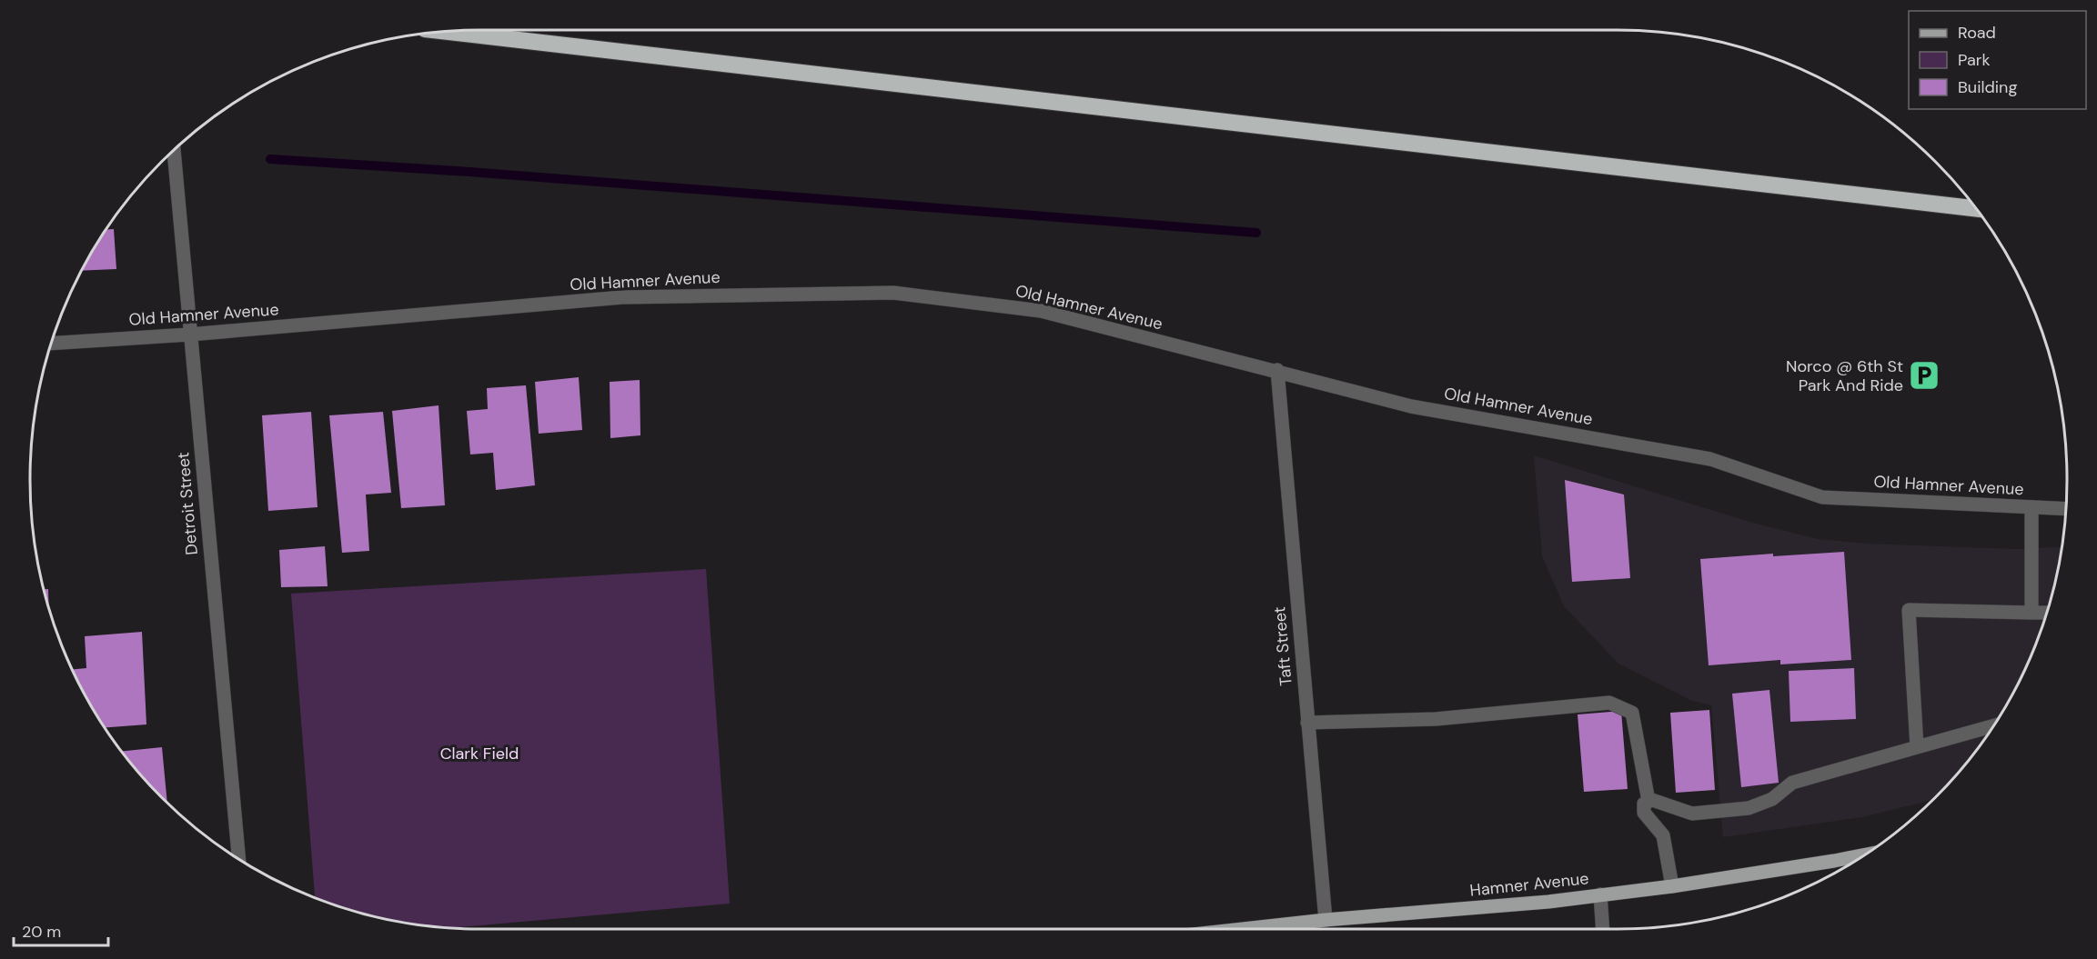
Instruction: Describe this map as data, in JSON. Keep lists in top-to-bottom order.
{
  "streets": {
    "main road": ["Hamner Avenue"],
    "street": ["Old Hamner Avenue", "Detroit Street", "Taft Street"]
  },
  "crossings": [
    ["Old Hamner Avenue", "Detroit Street"],
    ["Old Hamner Avenue", "Taft Street"],
    ["Taft Street", "Hamner Avenue"]
  ],
  "parks": ["Clark Field"],
  "places": {
    "parking": ["Norco @ 6th St Park And Ride"]
  },
  "legend": ["Road", "Park", "Building"],
  "scale_bar": "20 m"
}
